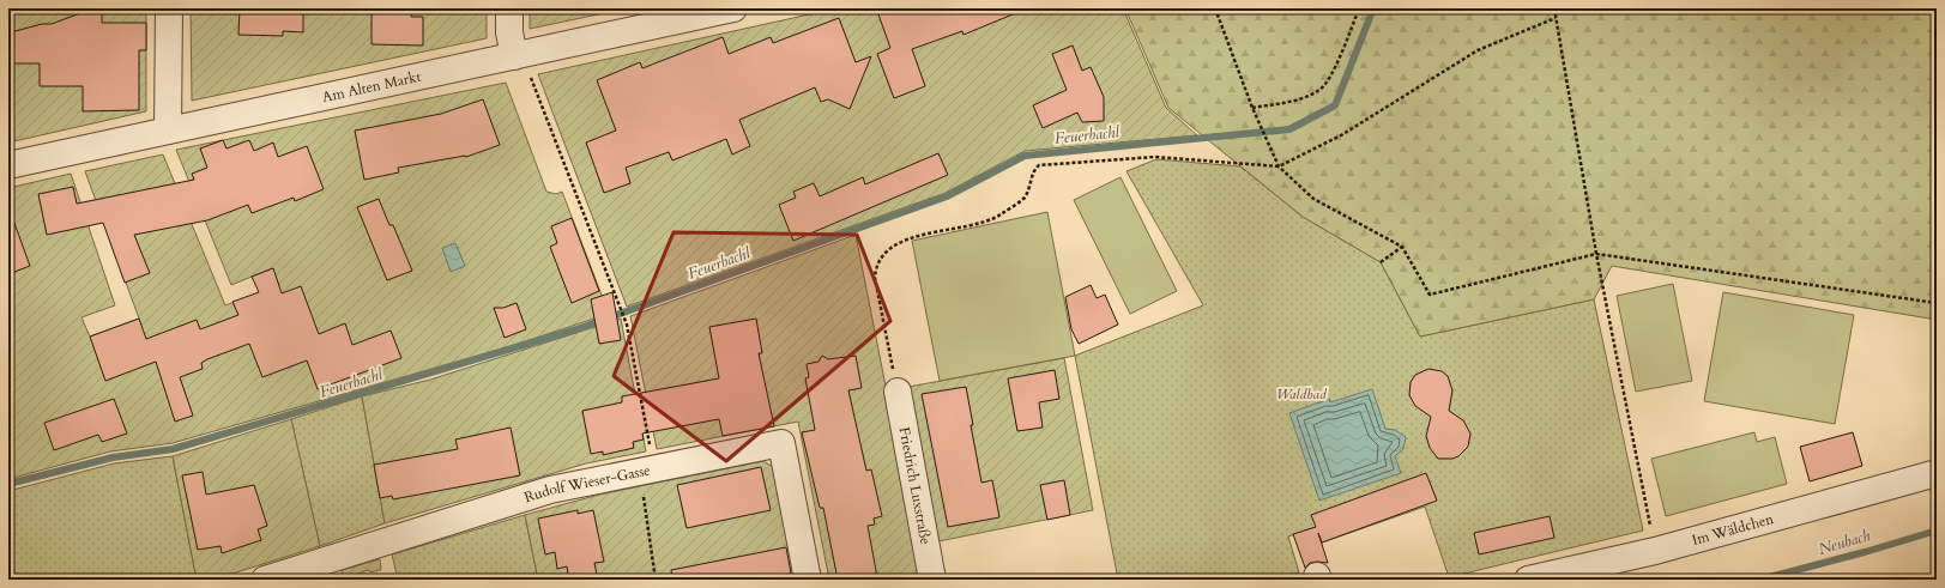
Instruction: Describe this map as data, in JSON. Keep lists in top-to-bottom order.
{
  "streets": {
    "street": [
      "Am Alten Markt",
      "Rudolf Wieser-Gasse",
      "Friedrich Luxstraße",
      "Im Wäldchen"
    ]
  },
  "water": ["Feuerbachl", "Neubach"],
  "parks": ["Waldbad"]
}
